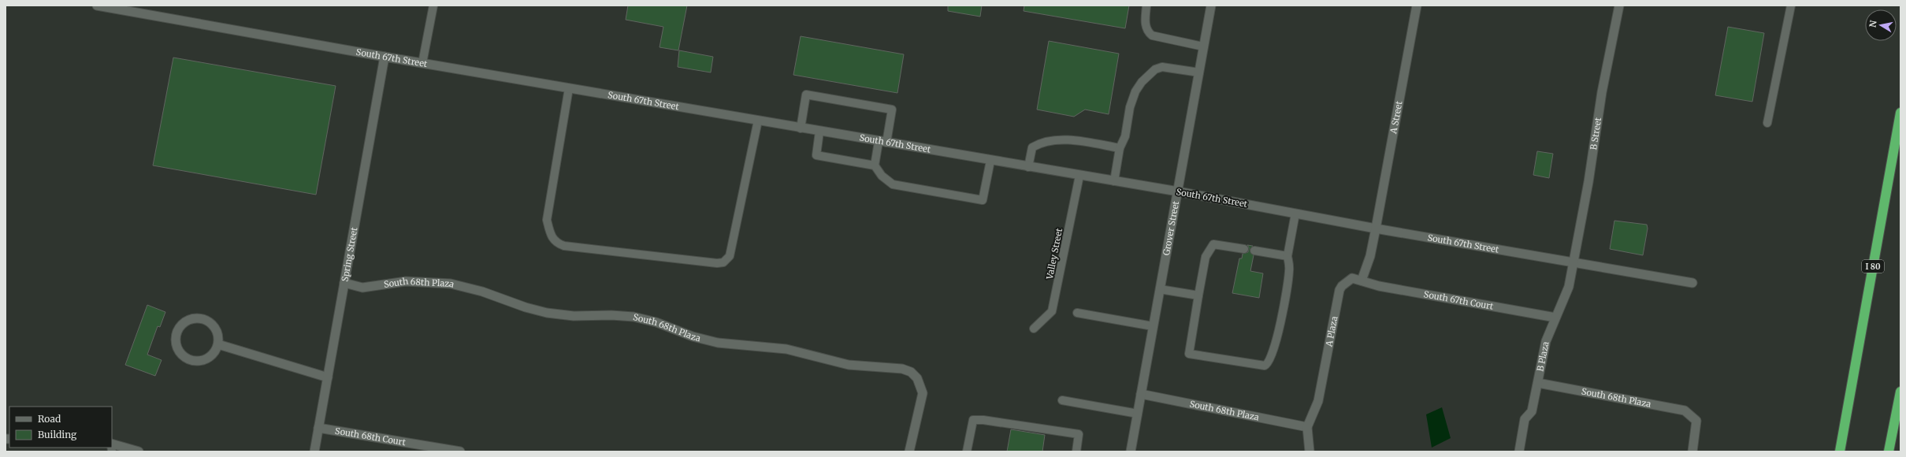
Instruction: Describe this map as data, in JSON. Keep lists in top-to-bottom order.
{
  "streets": {
    "highway": ["I 80"],
    "street": [
      "South 67th Street",
      "A Street",
      "B Street",
      "Grover Street",
      "Spring Street",
      "South 68th Plaza",
      "South 67th Court",
      "A Plaza",
      "B Plaza",
      "South 68th Court"
    ],
    "lane": ["Valley Street"]
  },
  "crossings": [
    ["South 67th Street", "A Street"],
    ["South 67th Street", "B Street"],
    ["South 67th Street", "Grover Street"],
    ["South 67th Street", "Valley Street"],
    ["South 67th Street", "Spring Street"],
    ["South 67th Street", "B Plaza"],
    ["B Street", "B Plaza"],
    ["Grover Street", "South 68th Plaza"],
    ["Spring Street", "South 68th Plaza"],
    ["Spring Street", "South 68th Court"],
    ["South 68th Plaza", "A Plaza"],
    ["South 68th Plaza", "B Plaza"],
    ["South 67th Court", "A Plaza"],
    ["South 67th Court", "B Plaza"]
  ],
  "legend": ["Road", "Building"],
  "north": "left"
}
